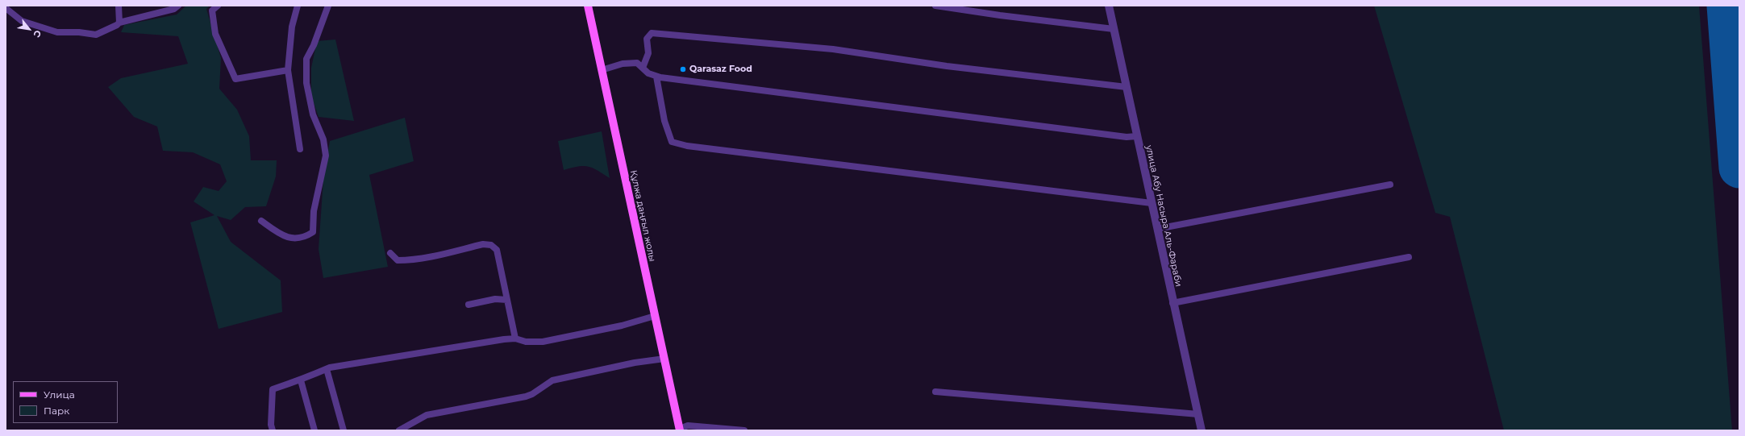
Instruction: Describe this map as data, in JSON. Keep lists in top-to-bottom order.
{
  "streets": {
    "main road": ["Құлжа даңғыл жолы"],
    "street": ["улица Абу Насыра Аль-Фараби"]
  },
  "places": ["Qarasaz Food"],
  "legend": ["Улица", "Парк"],
  "north": "bottom right"
}
